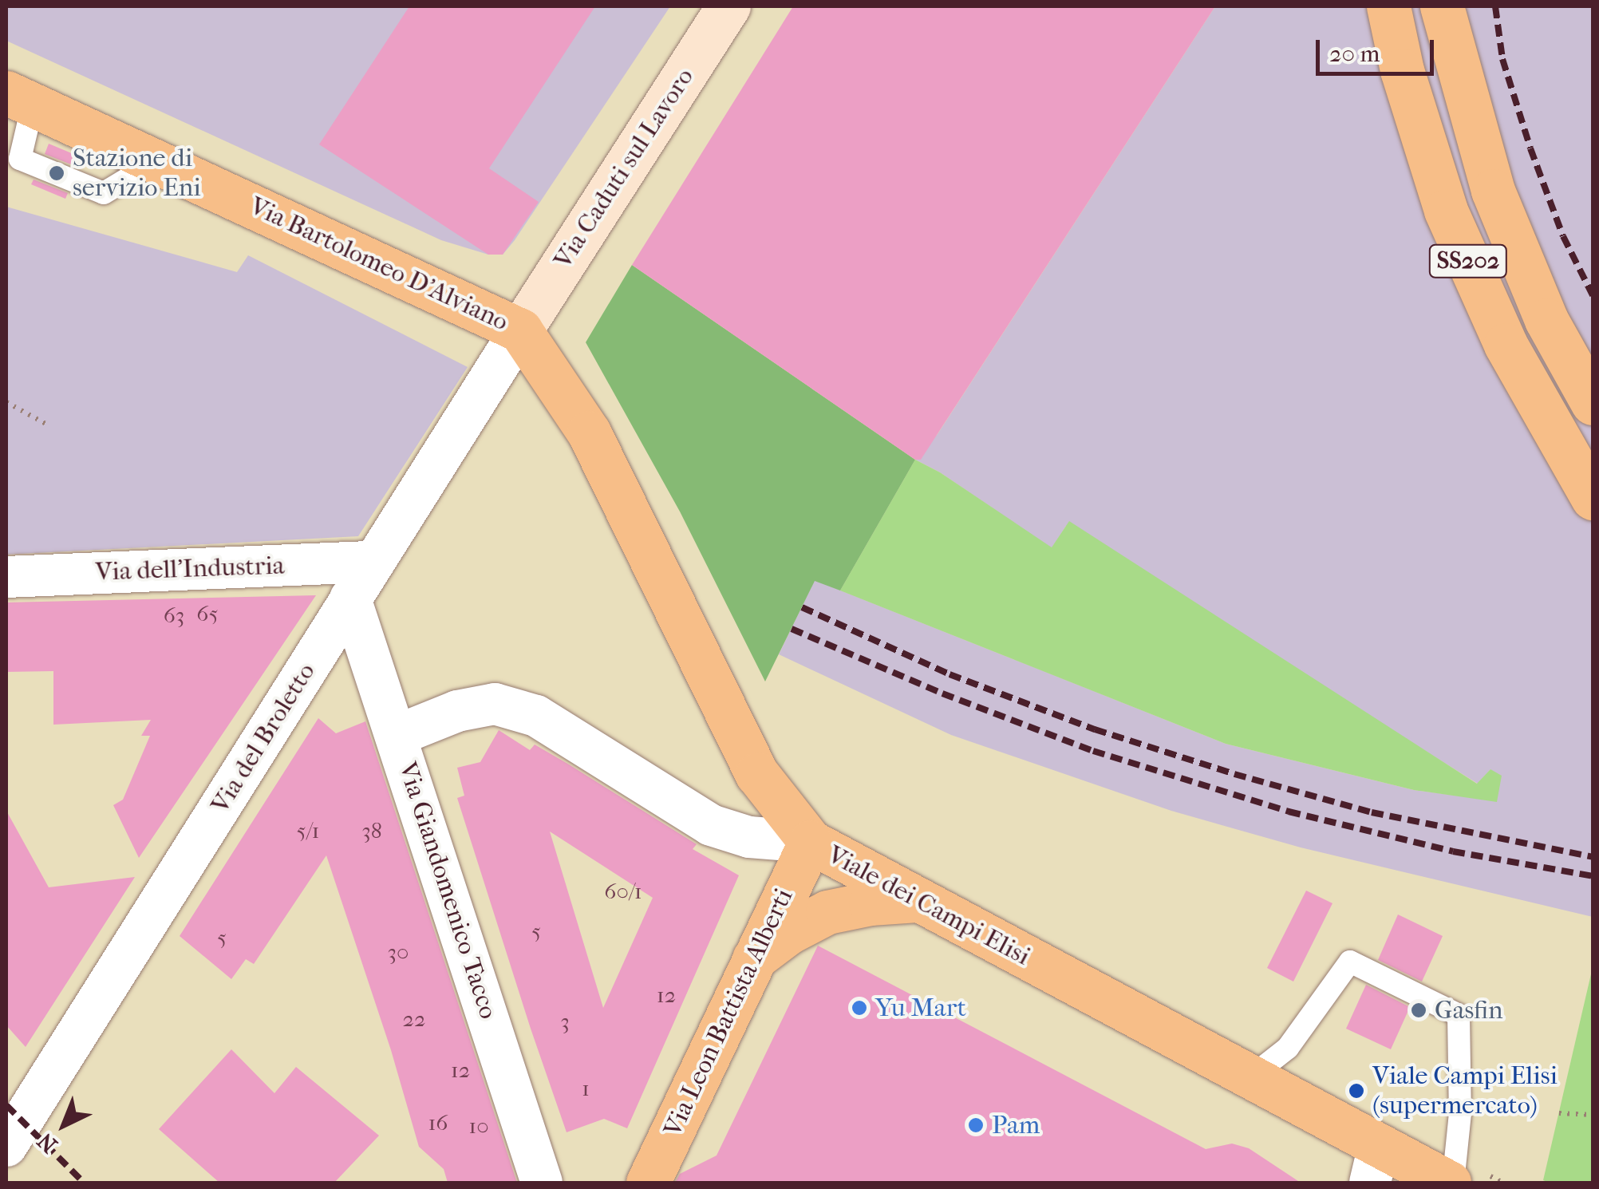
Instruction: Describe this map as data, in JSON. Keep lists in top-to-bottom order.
{
  "streets": {
    "main road": [
      "Via Caduti sul Lavoro",
      "SS202",
      "Via Bartolomeo D'Alviano",
      "Viale dei Campi Elisi",
      "Via Leon Battista Alberti"
    ],
    "street": ["Via dell'Industria", "Via del Broletto", "Via Giandomenico Tacco"]
  },
  "crossings": [
    ["Via Caduti sul Lavoro", "Via Bartolomeo D'Alviano"],
    ["Via Caduti sul Lavoro", "Via del Broletto"],
    ["Via Bartolomeo D'Alviano", "Via del Broletto"],
    ["Via Bartolomeo D'Alviano", "Viale dei Campi Elisi"],
    ["Via Bartolomeo D'Alviano", "Via Leon Battista Alberti"],
    ["Via dell'Industria", "Via del Broletto"],
    ["Via del Broletto", "Via Giandomenico Tacco"],
    ["Via Giandomenico Tacco", "Viale dei Campi Elisi"],
    ["Viale dei Campi Elisi", "Via Leon Battista Alberti"]
  ],
  "places": [
    "Stazione di servizio Eni",
    "Yu Mart",
    "Gasfin",
    "Viale Campi Elisi (supermercato)",
    "Pam"
  ],
  "house_numbers": [
    "65",
    "63",
    "5/1",
    "38",
    "60/1",
    "5",
    "5",
    "30",
    "12",
    "22",
    "3",
    "12",
    "1",
    "16",
    "10"
  ],
  "scale_bar": "20 m",
  "north": "bottom left"
}
